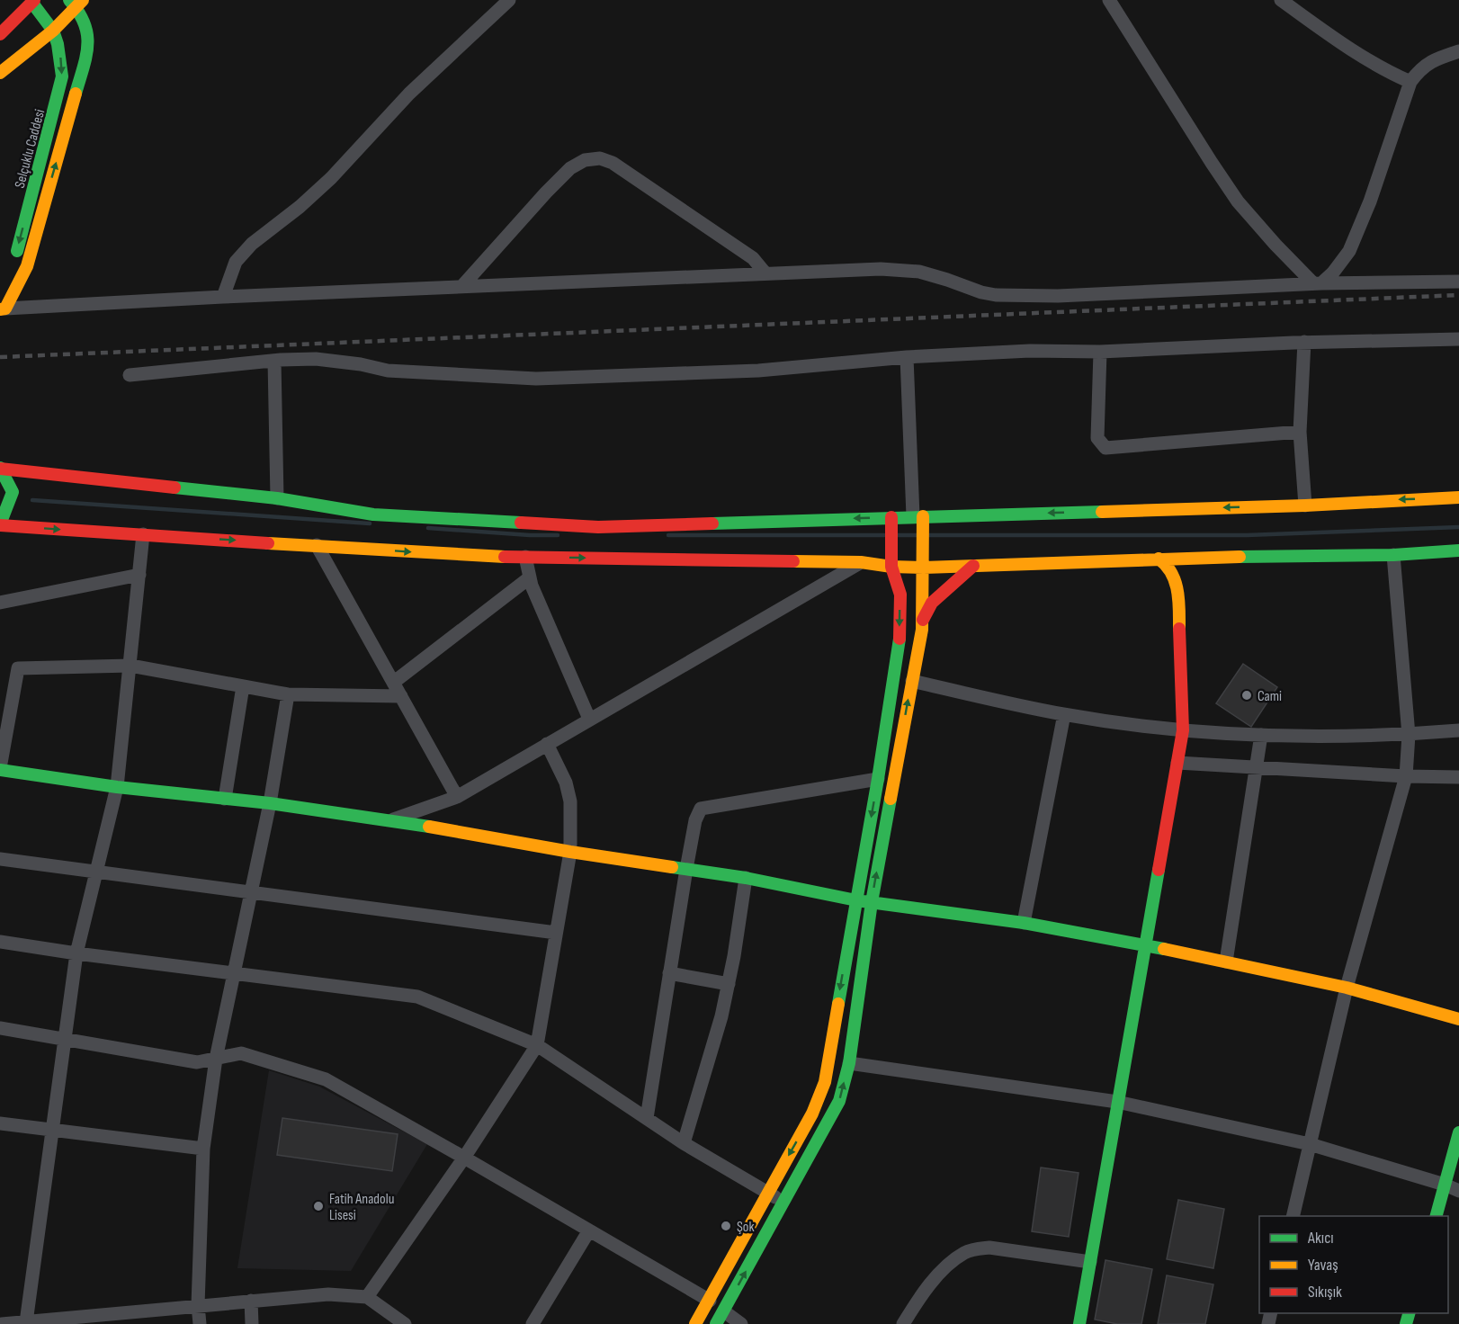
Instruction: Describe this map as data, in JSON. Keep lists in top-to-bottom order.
{
  "streets": {
    "street": ["Selçuklu Caddesi"]
  },
  "places": ["Cami", "Fatih Anadolu Lisesi", "Şok"],
  "legend": ["Akıcı", "Yavaş", "Sıkışık"]
}
